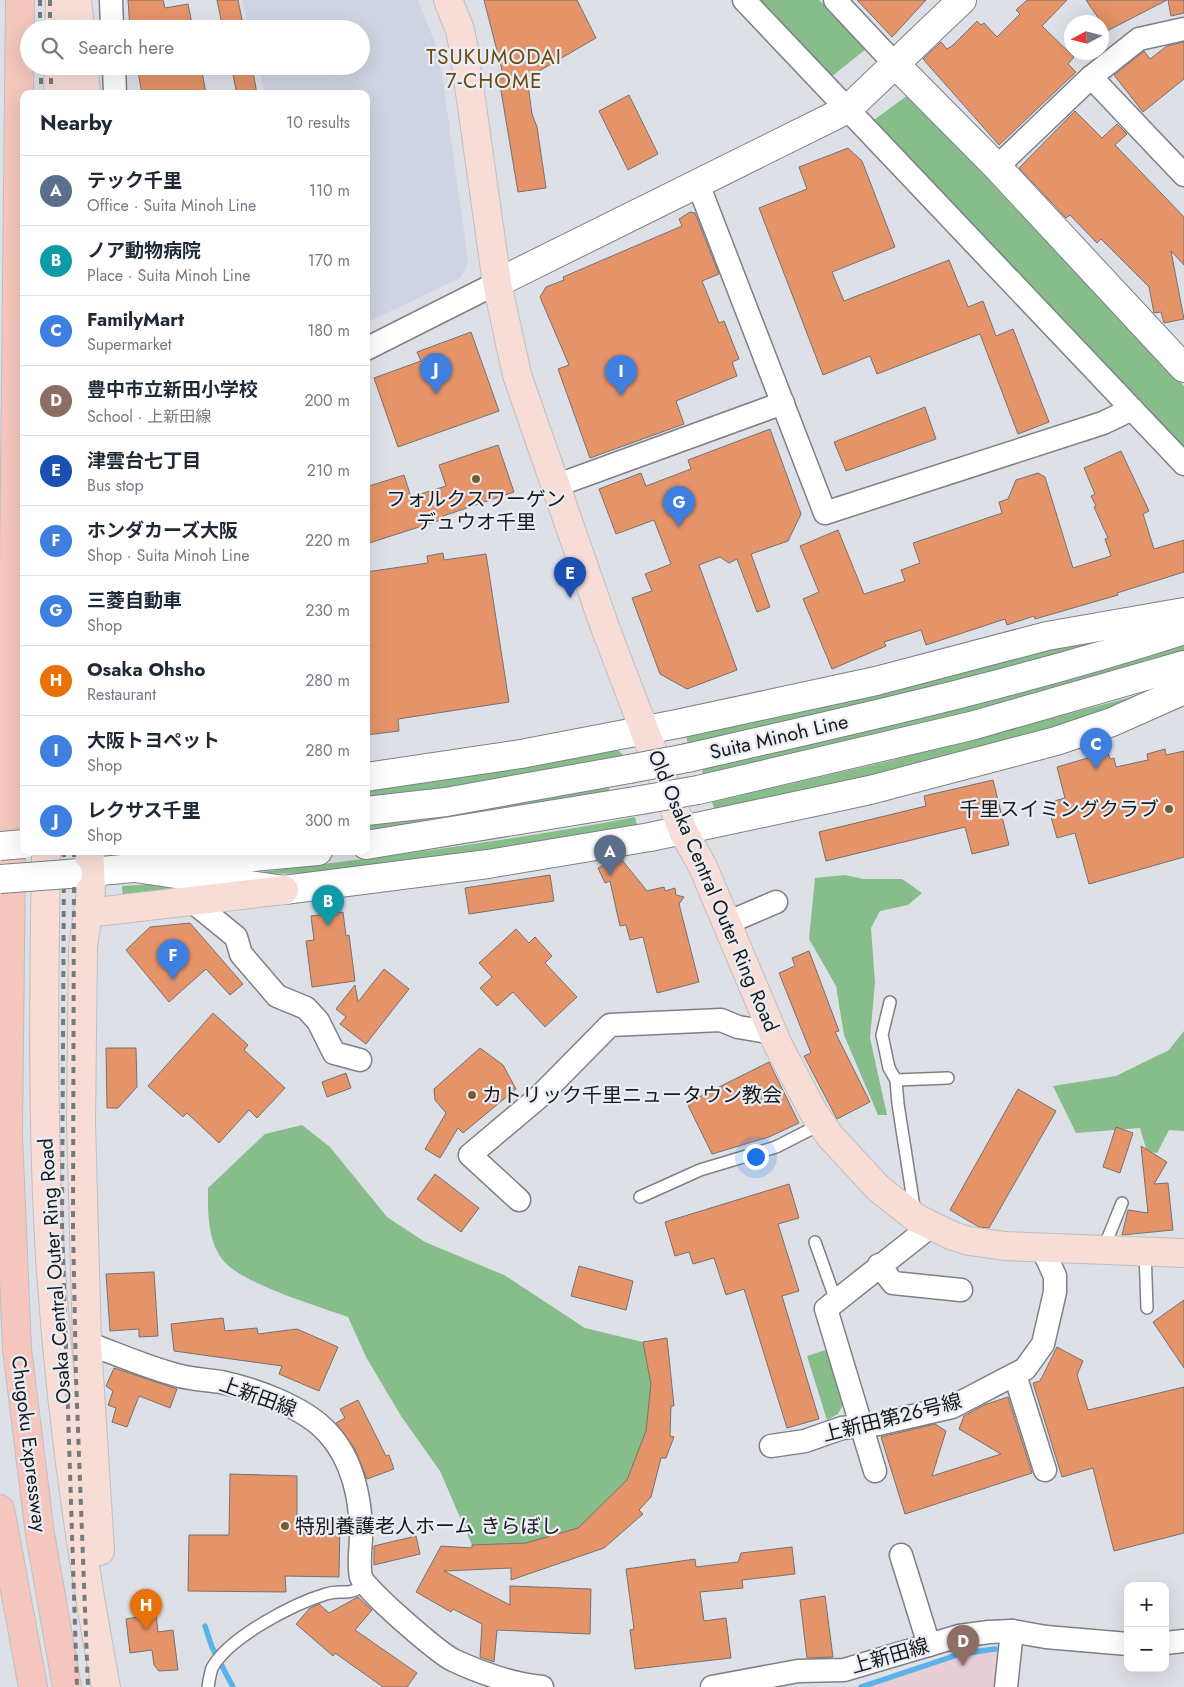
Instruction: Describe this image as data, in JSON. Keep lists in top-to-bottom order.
{
  "streets": {
    "highway": ["Chugoku Expressway"],
    "main road": ["Suita Minoh Line", "Old Osaka Central Outer Ring Road", "Osaka Central Outer Ring Road"],
    "street": ["上新田線", "上新田第26号線"]
  },
  "crossings": [
    ["Old Osaka Central Outer Ring Road", "上新田第26号線"]
  ],
  "districts": ["TSUKUMODAI 7-CHOME"],
  "places": [
    "フォルクスワーゲン デュウオ千里",
    "千里スイミングクラブ",
    "カトリック千里ニュータウン教会",
    "特別養護老人ホーム きらぼし"
  ],
  "north": "left",
  "page": {
    "search": "Search here",
    "heading": ["Nearby", "10 results"],
    "list": [
      {
        "mark": "A",
        "name": "テック千里",
        "note": "Office · Suita Minoh Line",
        "value": "110 m"
      },
      {
        "mark": "B",
        "name": "ノア動物病院",
        "note": "Place · Suita Minoh Line",
        "value": "170 m"
      },
      {
        "mark": "C",
        "name": "FamilyMart",
        "note": "Supermarket",
        "value": "180 m"
      },
      {
        "mark": "D",
        "name": "豊中市立新田小学校",
        "note": "School · 上新田線",
        "value": "200 m"
      },
      {
        "mark": "E",
        "name": "津雲台七丁目",
        "note": "Bus stop",
        "value": "210 m"
      },
      {
        "mark": "F",
        "name": "ホンダカーズ大阪",
        "note": "Shop · Suita Minoh Line",
        "value": "220 m"
      },
      {
        "mark": "G",
        "name": "三菱自動車",
        "note": "Shop",
        "value": "230 m"
      },
      {
        "mark": "H",
        "name": "Osaka Ohsho",
        "note": "Restaurant",
        "value": "280 m"
      },
      {
        "mark": "I",
        "name": "大阪トヨペット",
        "note": "Shop",
        "value": "280 m"
      },
      {
        "mark": "J",
        "name": "レクサス千里",
        "note": "Shop",
        "value": "300 m"
      }
    ],
    "pins": [
      "J",
      "I",
      "G",
      "E",
      "C",
      "A",
      "B",
      "F",
      "H",
      "D"
    ],
    "map_buttons": ["+", "−"]
  }
}
